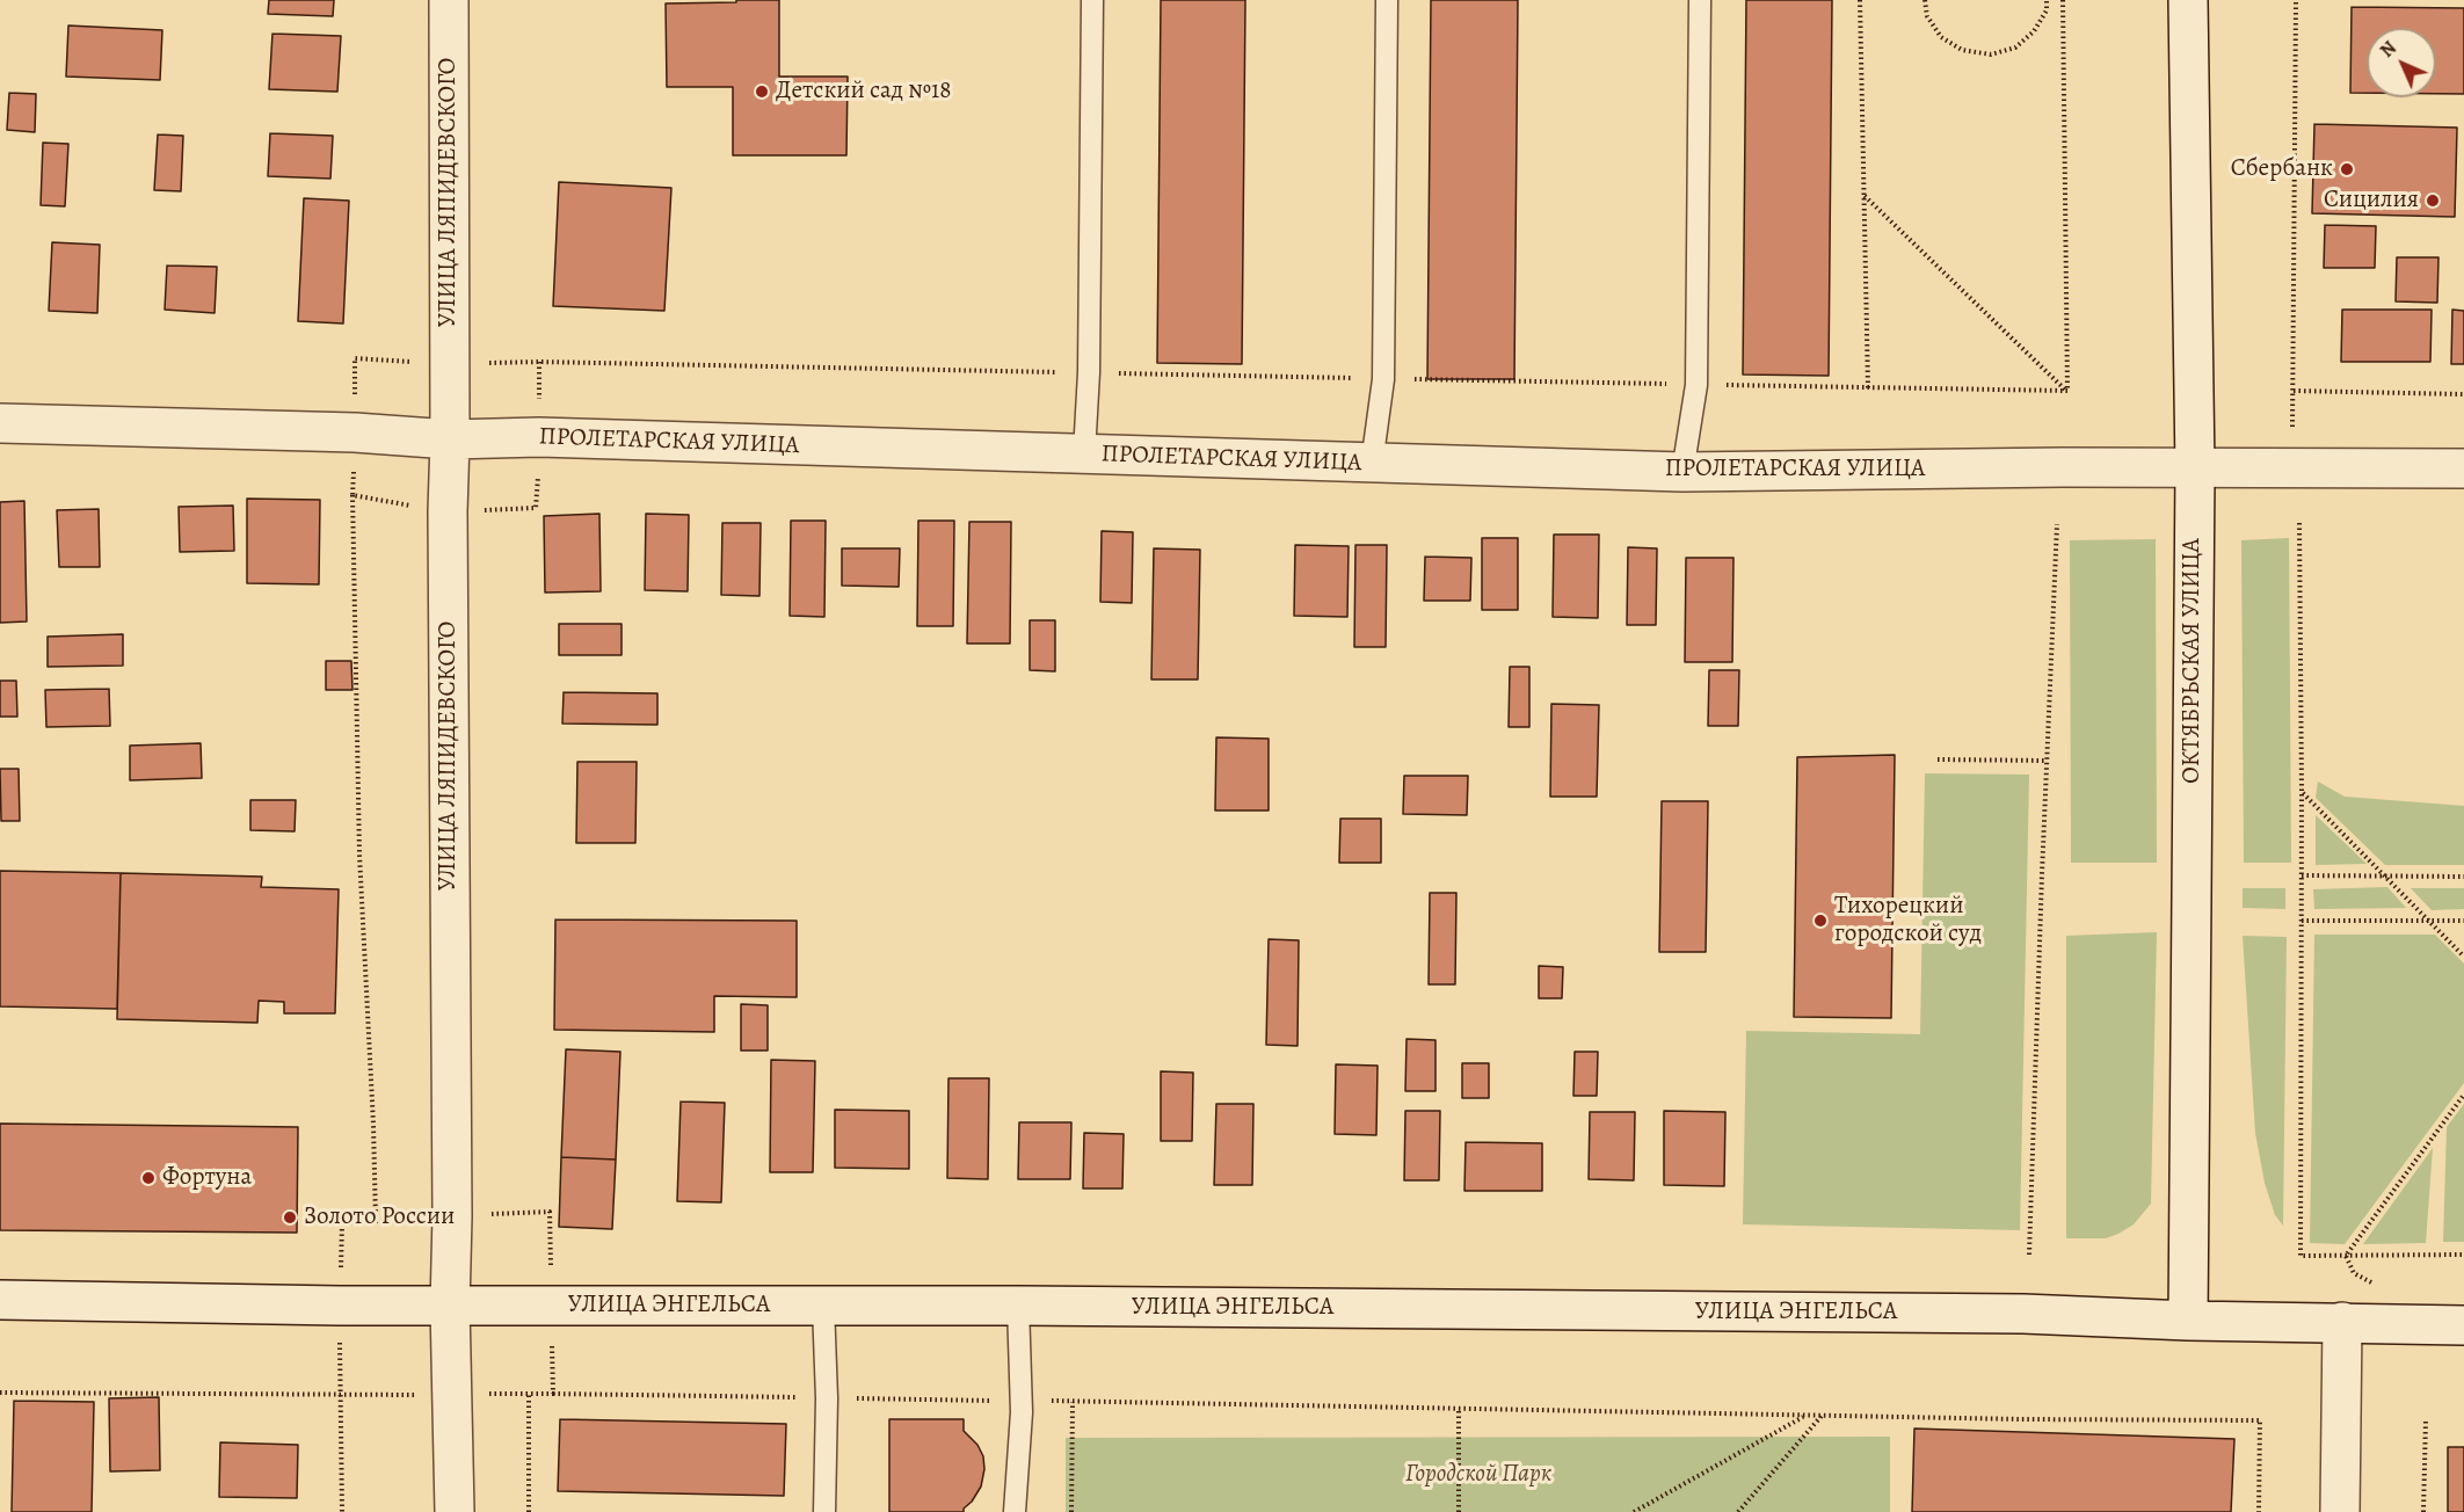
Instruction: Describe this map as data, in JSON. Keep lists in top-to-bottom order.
{
  "streets": {
    "street": [
      "УЛИЦА ЛЯПИДЕВСКОГО",
      "ПРОЛЕТАРСКАЯ УЛИЦА",
      "ОКТЯБРЬСКАЯ УЛИЦА",
      "УЛИЦА ЭНГЕЛЬСА"
    ]
  },
  "crossings": [
    ["УЛИЦА ЛЯПИДЕВСКОГО", "ПРОЛЕТАРСКАЯ УЛИЦА"],
    ["УЛИЦА ЛЯПИДЕВСКОГО", "УЛИЦА ЭНГЕЛЬСА"],
    ["ПРОЛЕТАРСКАЯ УЛИЦА", "ОКТЯБРЬСКАЯ УЛИЦА"],
    ["ОКТЯБРЬСКАЯ УЛИЦА", "УЛИЦА ЭНГЕЛЬСА"]
  ],
  "parks": ["Городской Парк"],
  "places": [
    "Детский сад №18",
    "Сбербанк",
    "Сицилия",
    "Тихорецкий городской суд",
    "Фортуна",
    "Золото России"
  ],
  "north": "top left"
}
